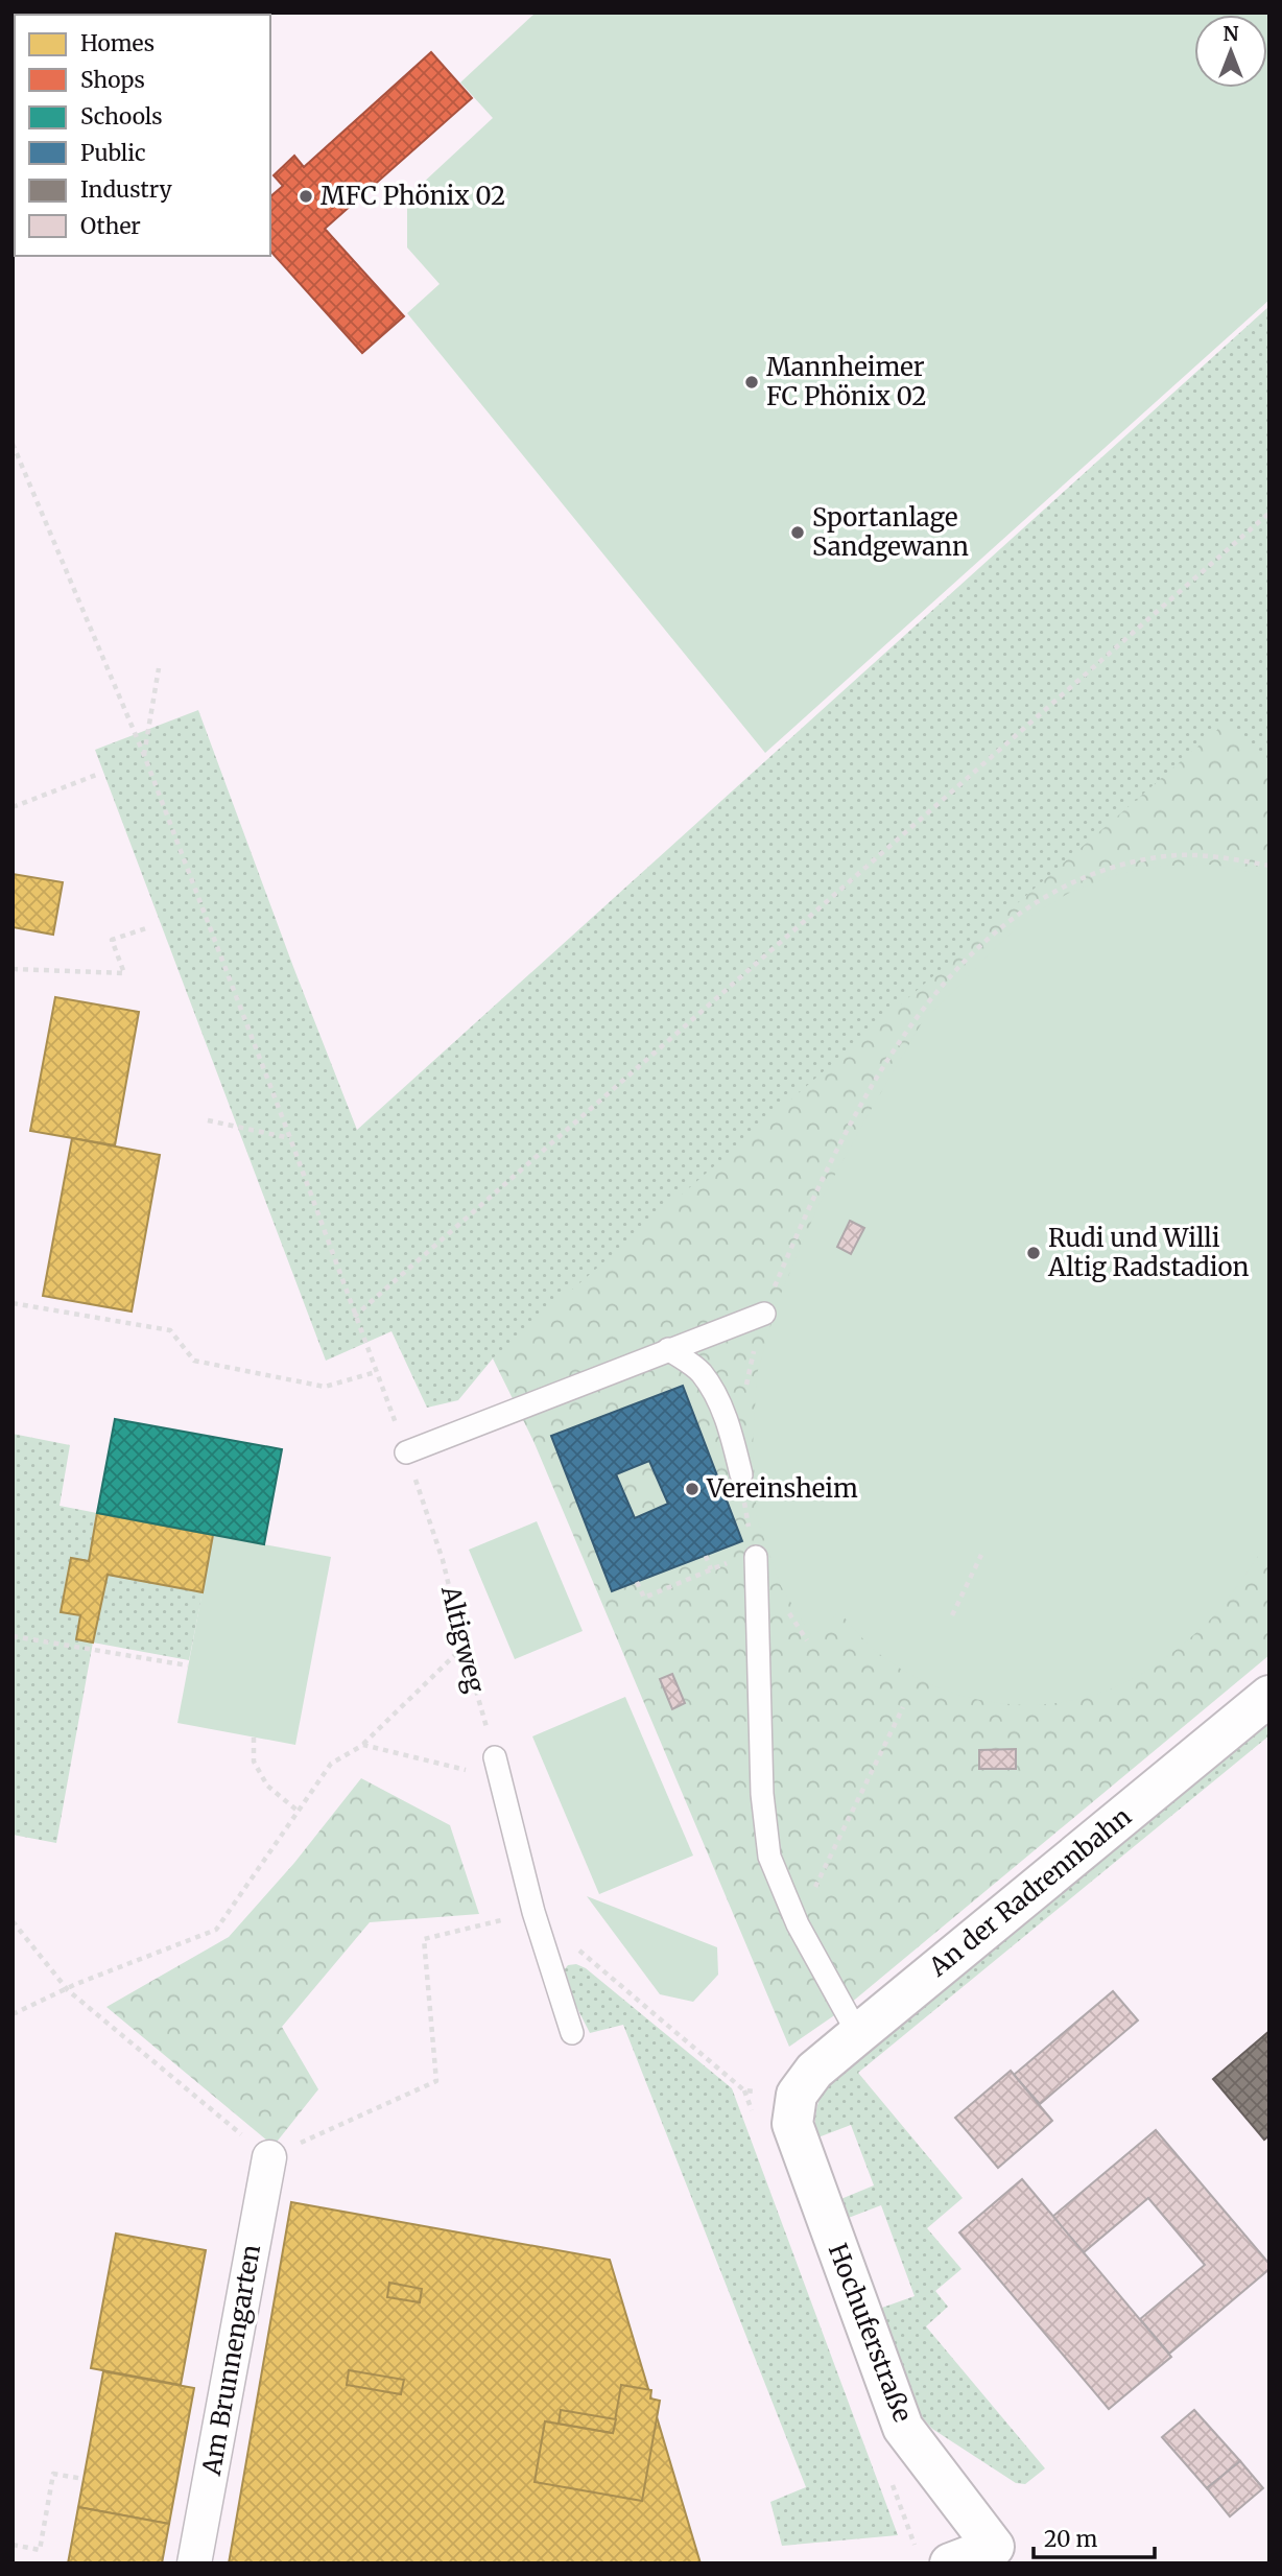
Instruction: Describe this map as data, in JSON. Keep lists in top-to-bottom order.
{
  "streets": {
    "street": ["An der Radrennbahn", "Hochuferstraße", "Am Brunnengarten"],
    "path": ["Altigweg"]
  },
  "crossings": [
    ["An der Radrennbahn", "Hochuferstraße"]
  ],
  "places": [
    "MFC Phönix 02",
    "Mannheimer FC Phönix 02",
    "Sportanlage Sandgewann",
    "Rudi und Willi Altig Radstadion",
    "Vereinsheim"
  ],
  "legend": [
    "Homes",
    "Shops",
    "Schools",
    "Public",
    "Industry",
    "Other"
  ],
  "scale_bar": "20 m",
  "north": "top"
}
